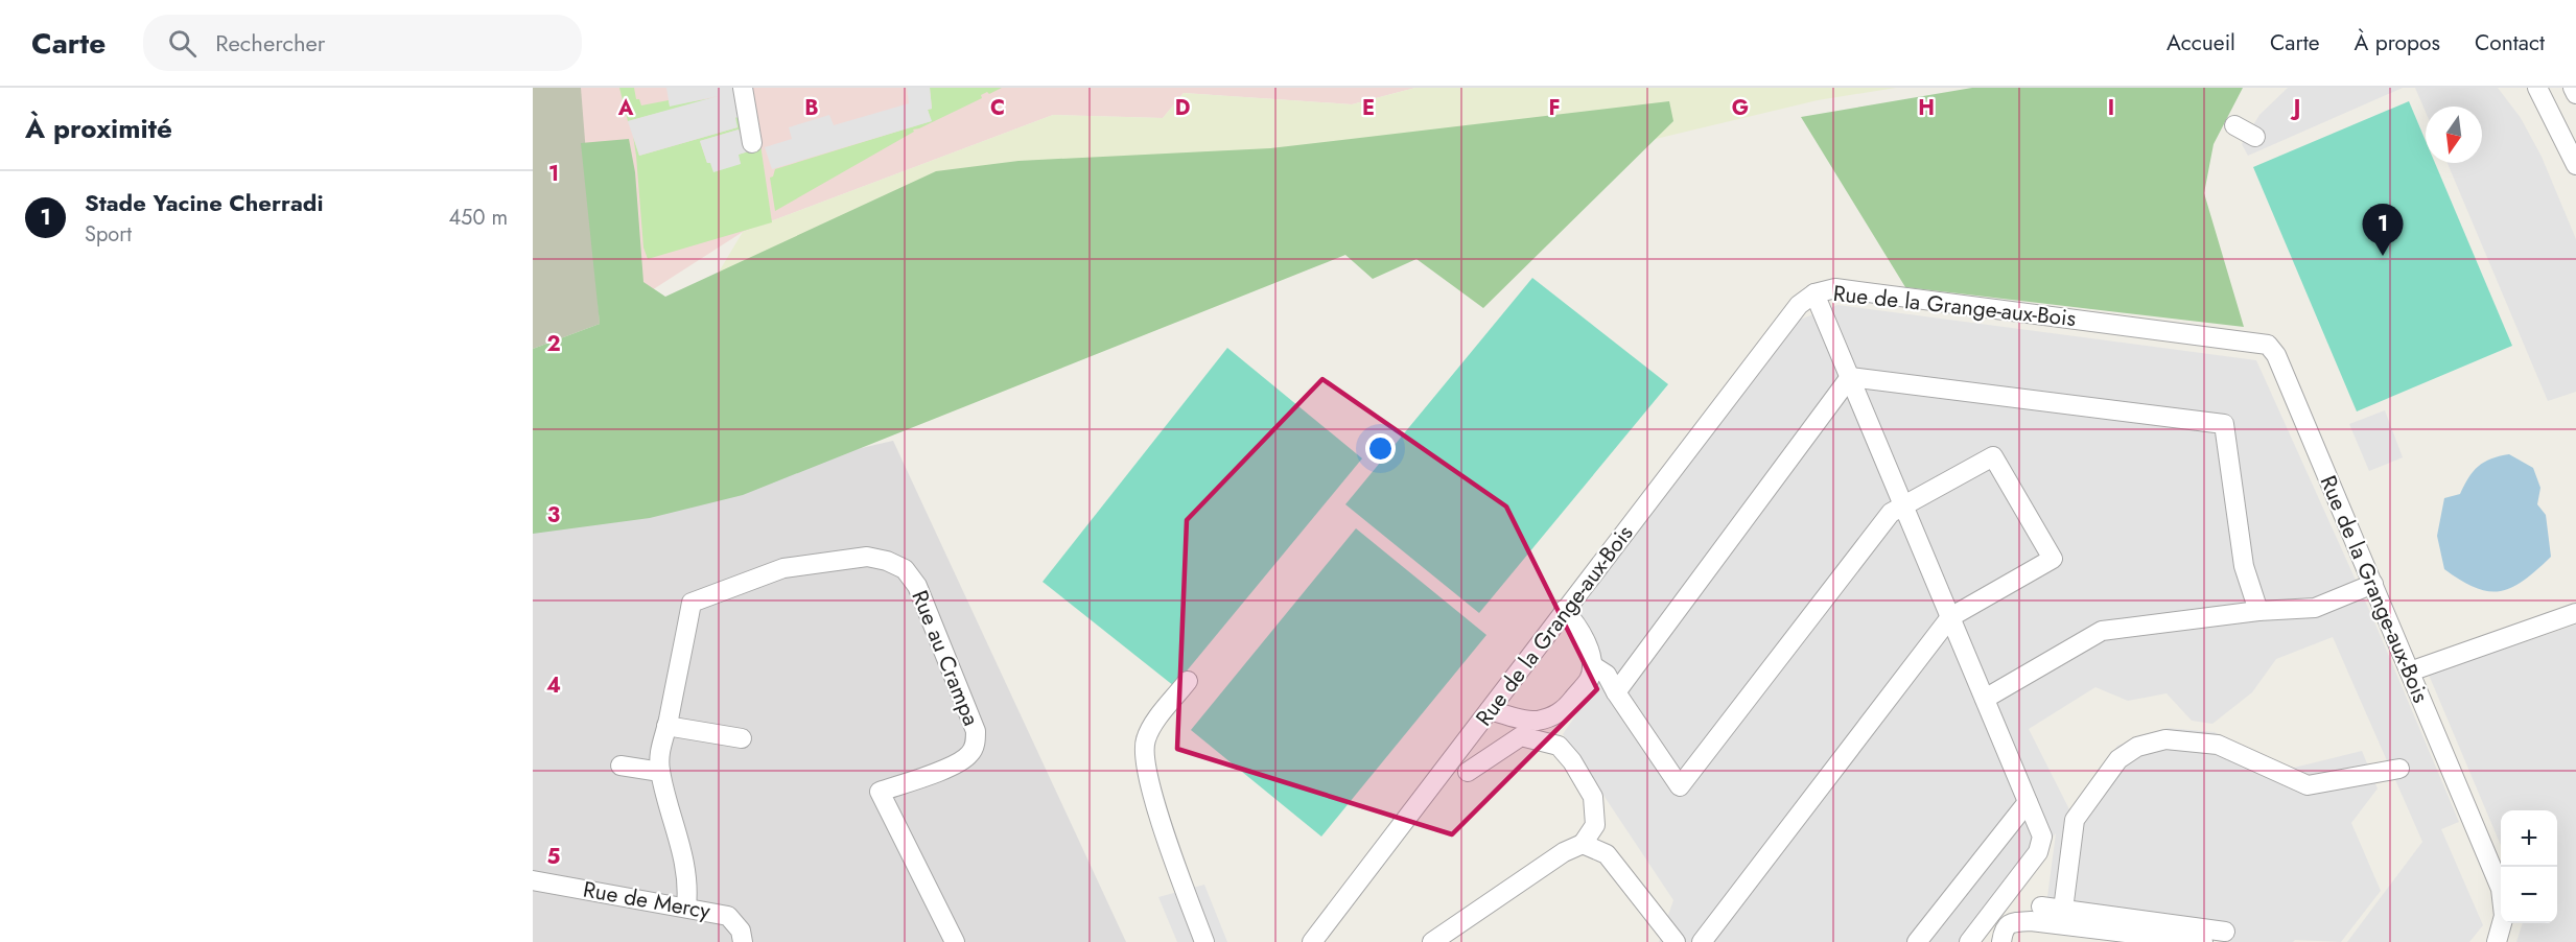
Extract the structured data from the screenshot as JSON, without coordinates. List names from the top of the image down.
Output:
{
  "streets": {
    "street": ["Rue de la Grange-aux-Bois", "Rue au Crampa", "Rue de Mercy"]
  },
  "crossings": [
    ["Rue au Crampa", "Rue de Mercy"]
  ],
  "north": "bottom",
  "page": {
    "header": "Carte",
    "search": "Rechercher",
    "nav": [
      "Accueil",
      "Carte",
      "À propos",
      "Contact"
    ],
    "heading": "À proximité",
    "list": [
      {
        "mark": "1",
        "name": "Stade Yacine Cherradi",
        "note": "Sport",
        "value": "450 m"
      }
    ],
    "pins": "1",
    "map_buttons": ["+", "−"]
  },
  "grid": {
    "columns": [
      "A",
      "B",
      "C",
      "D",
      "E",
      "F",
      "G",
      "H",
      "I",
      "J"
    ],
    "rows": [
      "1",
      "2",
      "3",
      "4",
      "5"
    ]
  }
}
